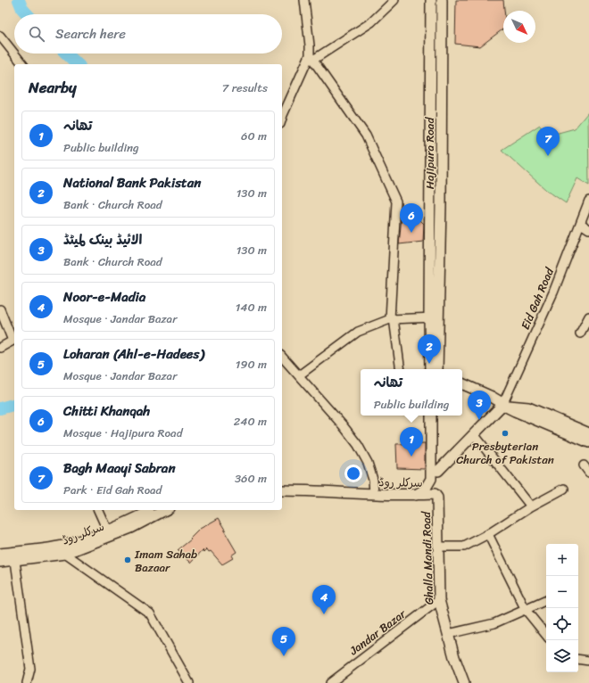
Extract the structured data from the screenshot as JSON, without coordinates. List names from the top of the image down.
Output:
{
  "streets": {
    "main road": ["Hajipura Road", "سرکلر روڈ", "Ghalla Mandi Road"],
    "street": ["Eid Gah Road", "Jandar Bazar"]
  },
  "crossings": [
    ["سرکلر روڈ", "Ghalla Mandi Road"],
    ["Ghalla Mandi Road", "Jandar Bazar"]
  ],
  "places": ["Presbyterian Church of Pakistan", "Imam Sahab Bazaar"],
  "north": "bottom right",
  "page": {
    "search": "Search here",
    "heading": ["Nearby", "7 results"],
    "list": [
      {
        "mark": "1",
        "name": "تھانہ",
        "note": "Public building",
        "value": "60 m"
      },
      {
        "mark": "2",
        "name": "National Bank Pakistan",
        "note": "Bank · Church Road",
        "value": "130 m"
      },
      {
        "mark": "3",
        "name": "الائیڈ بینک لمیٹڈ",
        "note": "Bank · Church Road",
        "value": "130 m"
      },
      {
        "mark": "4",
        "name": "Noor-e-Madia",
        "note": "Mosque · Jandar Bazar",
        "value": "140 m"
      },
      {
        "mark": "5",
        "name": "Loharan (Ahl-e-Hadees)",
        "note": "Mosque · Jandar Bazar",
        "value": "190 m"
      },
      {
        "mark": "6",
        "name": "Chitti Khanqah",
        "note": "Mosque · Hajipura Road",
        "value": "240 m"
      },
      {
        "mark": "7",
        "name": "Bagh Maayi Sabran",
        "note": "Park · Eid Gah Road",
        "value": "360 m"
      }
    ],
    "pins": [
      "7",
      "6",
      "2",
      "3",
      "1",
      "4",
      "5"
    ],
    "popup": ["تھانہ", "Public building"],
    "map_buttons": ["+", "−"]
  }
}
